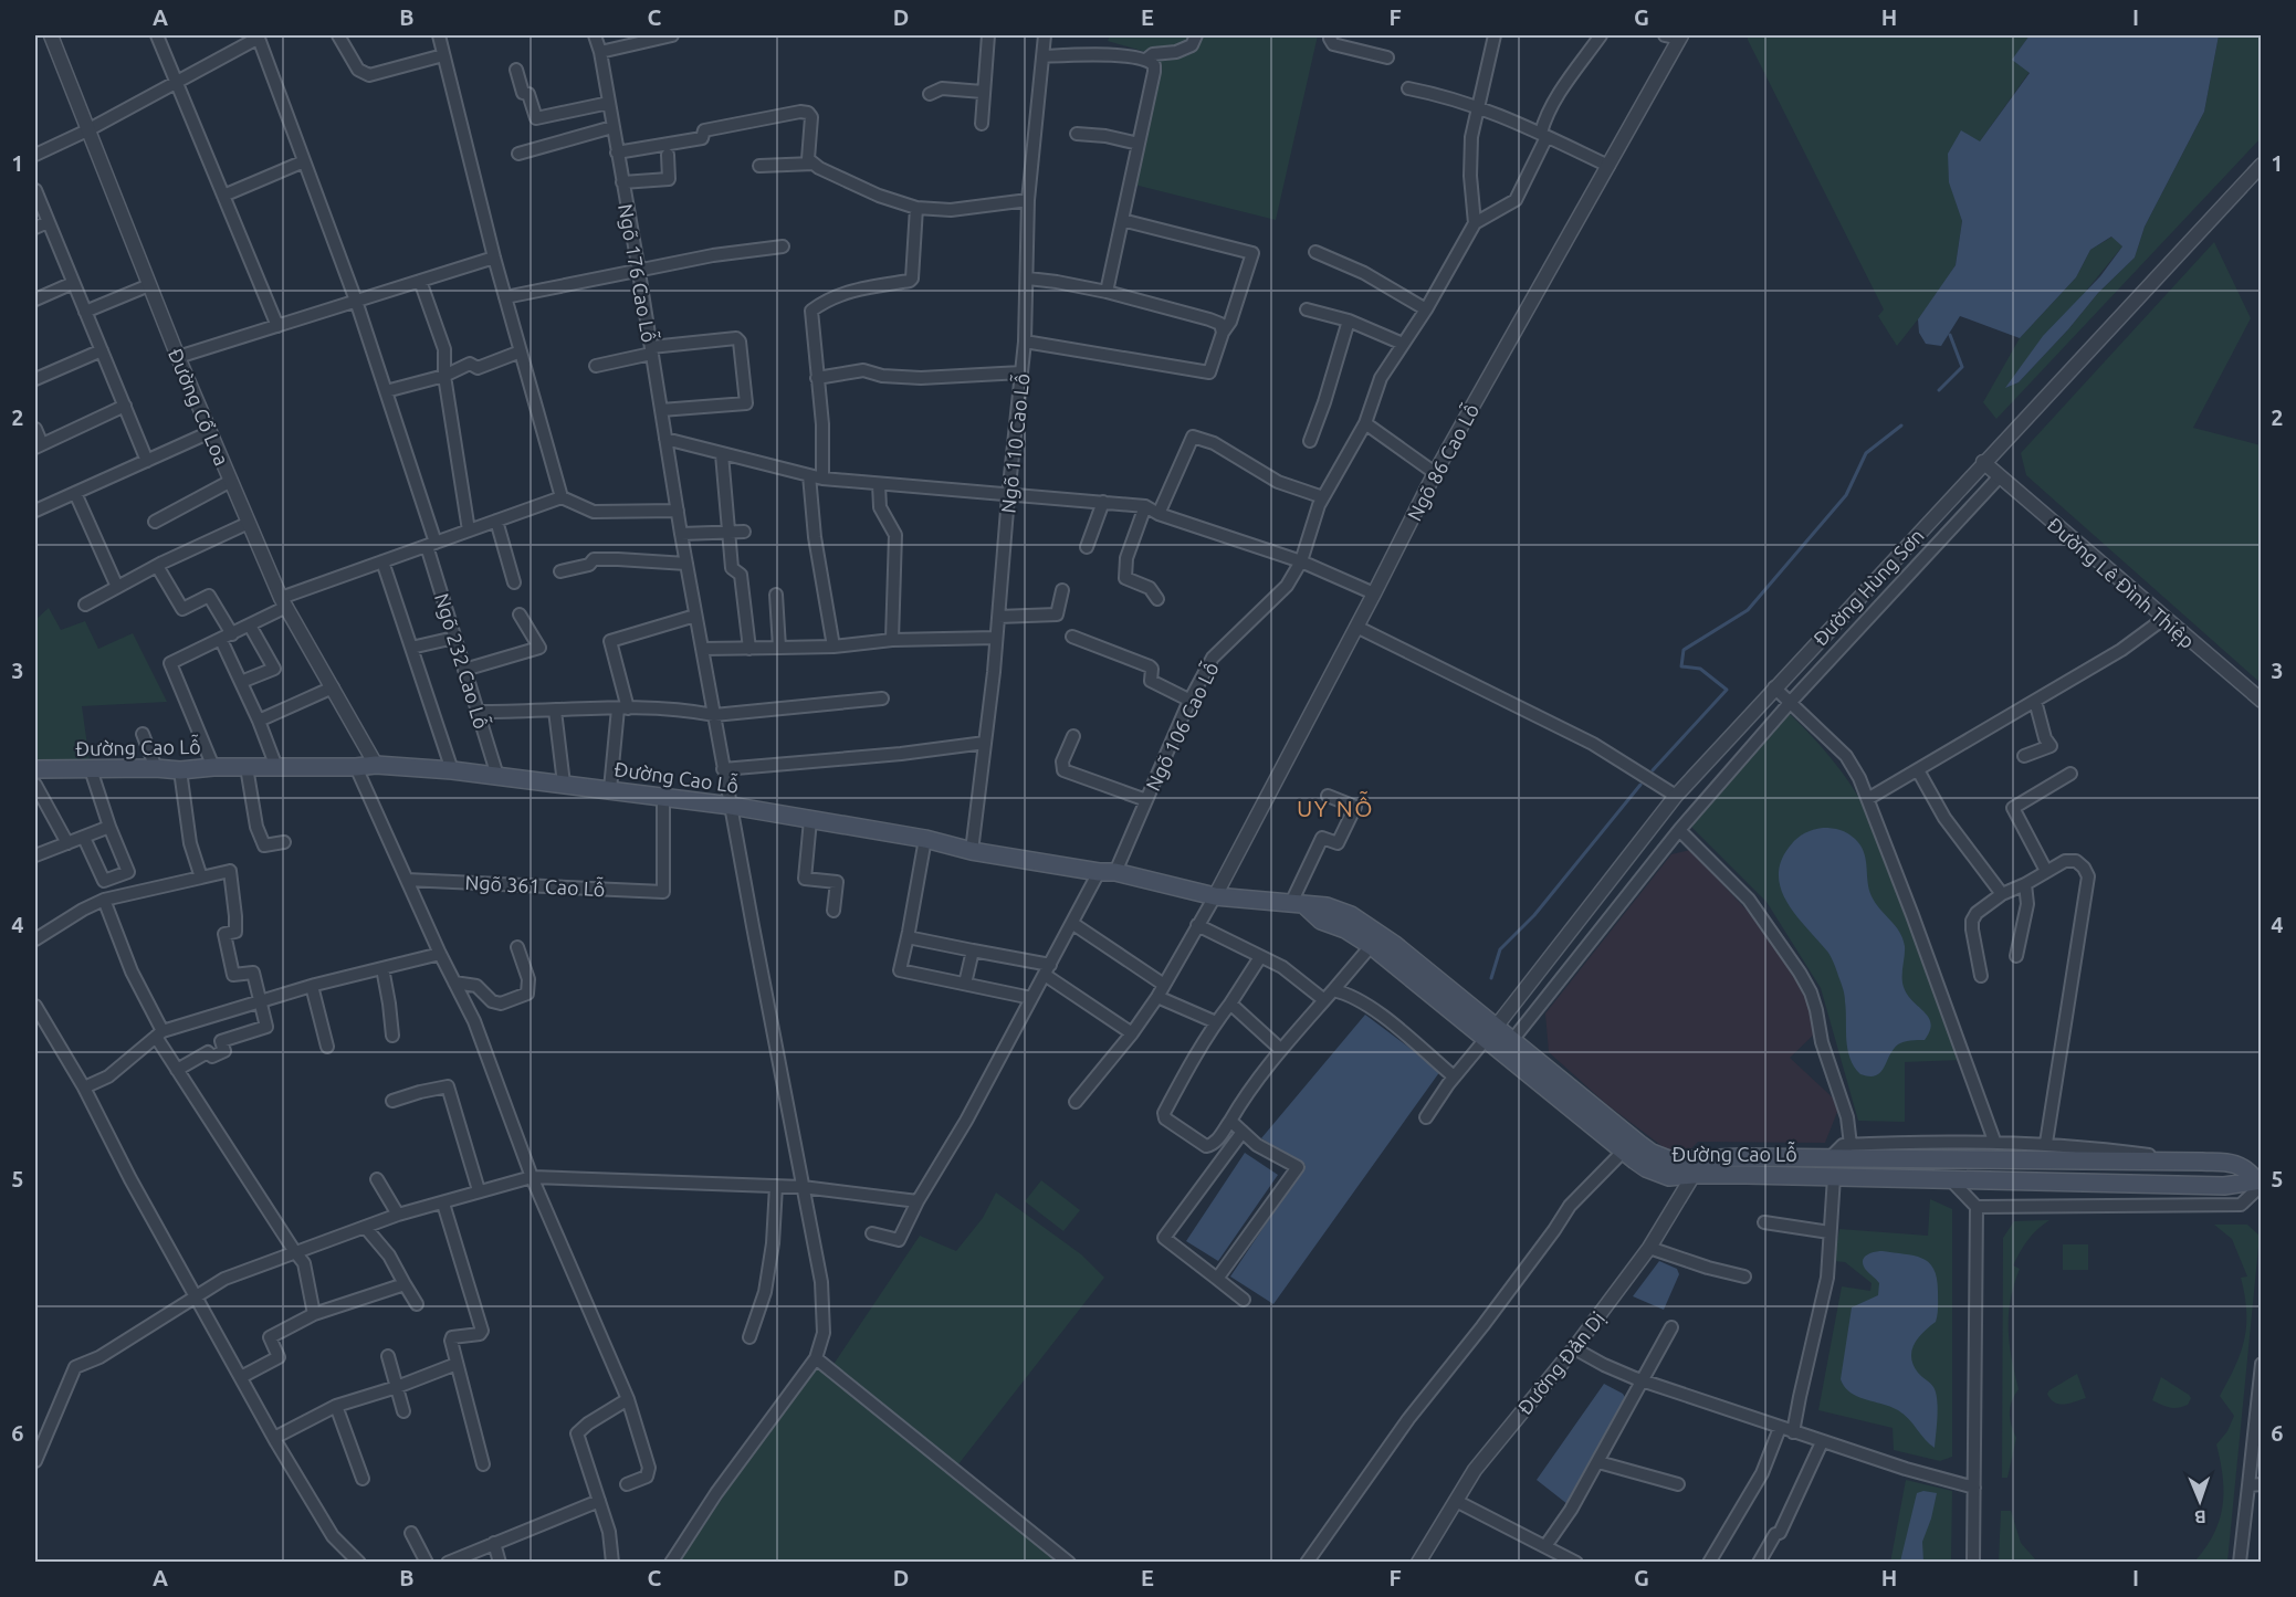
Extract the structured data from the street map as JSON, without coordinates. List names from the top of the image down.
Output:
{
  "streets": {
    "main road": ["Đường Cao Lỗ"],
    "street": [
      "Ngõ 176 Cao Lỗ",
      "Đường Cổ Loa",
      "Ngõ 110 Cao Lỗ",
      "Ngõ 86 Cao Lỗ",
      "Đường Lê Đình Thiệp",
      "Đường Hùng Sơn",
      "Ngõ 232 Cao Lỗ",
      "Ngõ 106 Cao Lỗ",
      "Ngõ 361 Cao Lỗ",
      "Đường Đản Dị"
    ]
  },
  "crossings": [
    ["Ngõ 176 Cao Lỗ", "Đường Cao Lỗ"],
    ["Đường Cổ Loa", "Đường Cao Lỗ"],
    ["Ngõ 110 Cao Lỗ", "Đường Cao Lỗ"],
    ["Ngõ 86 Cao Lỗ", "Đường Cao Lỗ"],
    ["Đường Lê Đình Thiệp", "Đường Hùng Sơn"],
    ["Đường Hùng Sơn", "Đường Cao Lỗ"],
    ["Ngõ 232 Cao Lỗ", "Đường Cao Lỗ"],
    ["Ngõ 106 Cao Lỗ", "Đường Cao Lỗ"],
    ["Đường Cao Lỗ", "Ngõ 361 Cao Lỗ"],
    ["Đường Cao Lỗ", "Đường Đản Dị"]
  ],
  "districts": ["UY NỖ"],
  "north": "bottom",
  "grid": {
    "columns": [
      "A",
      "B",
      "C",
      "D",
      "E",
      "F",
      "G",
      "H",
      "I"
    ],
    "rows": [
      "1",
      "2",
      "3",
      "4",
      "5",
      "6"
    ]
  }
}
